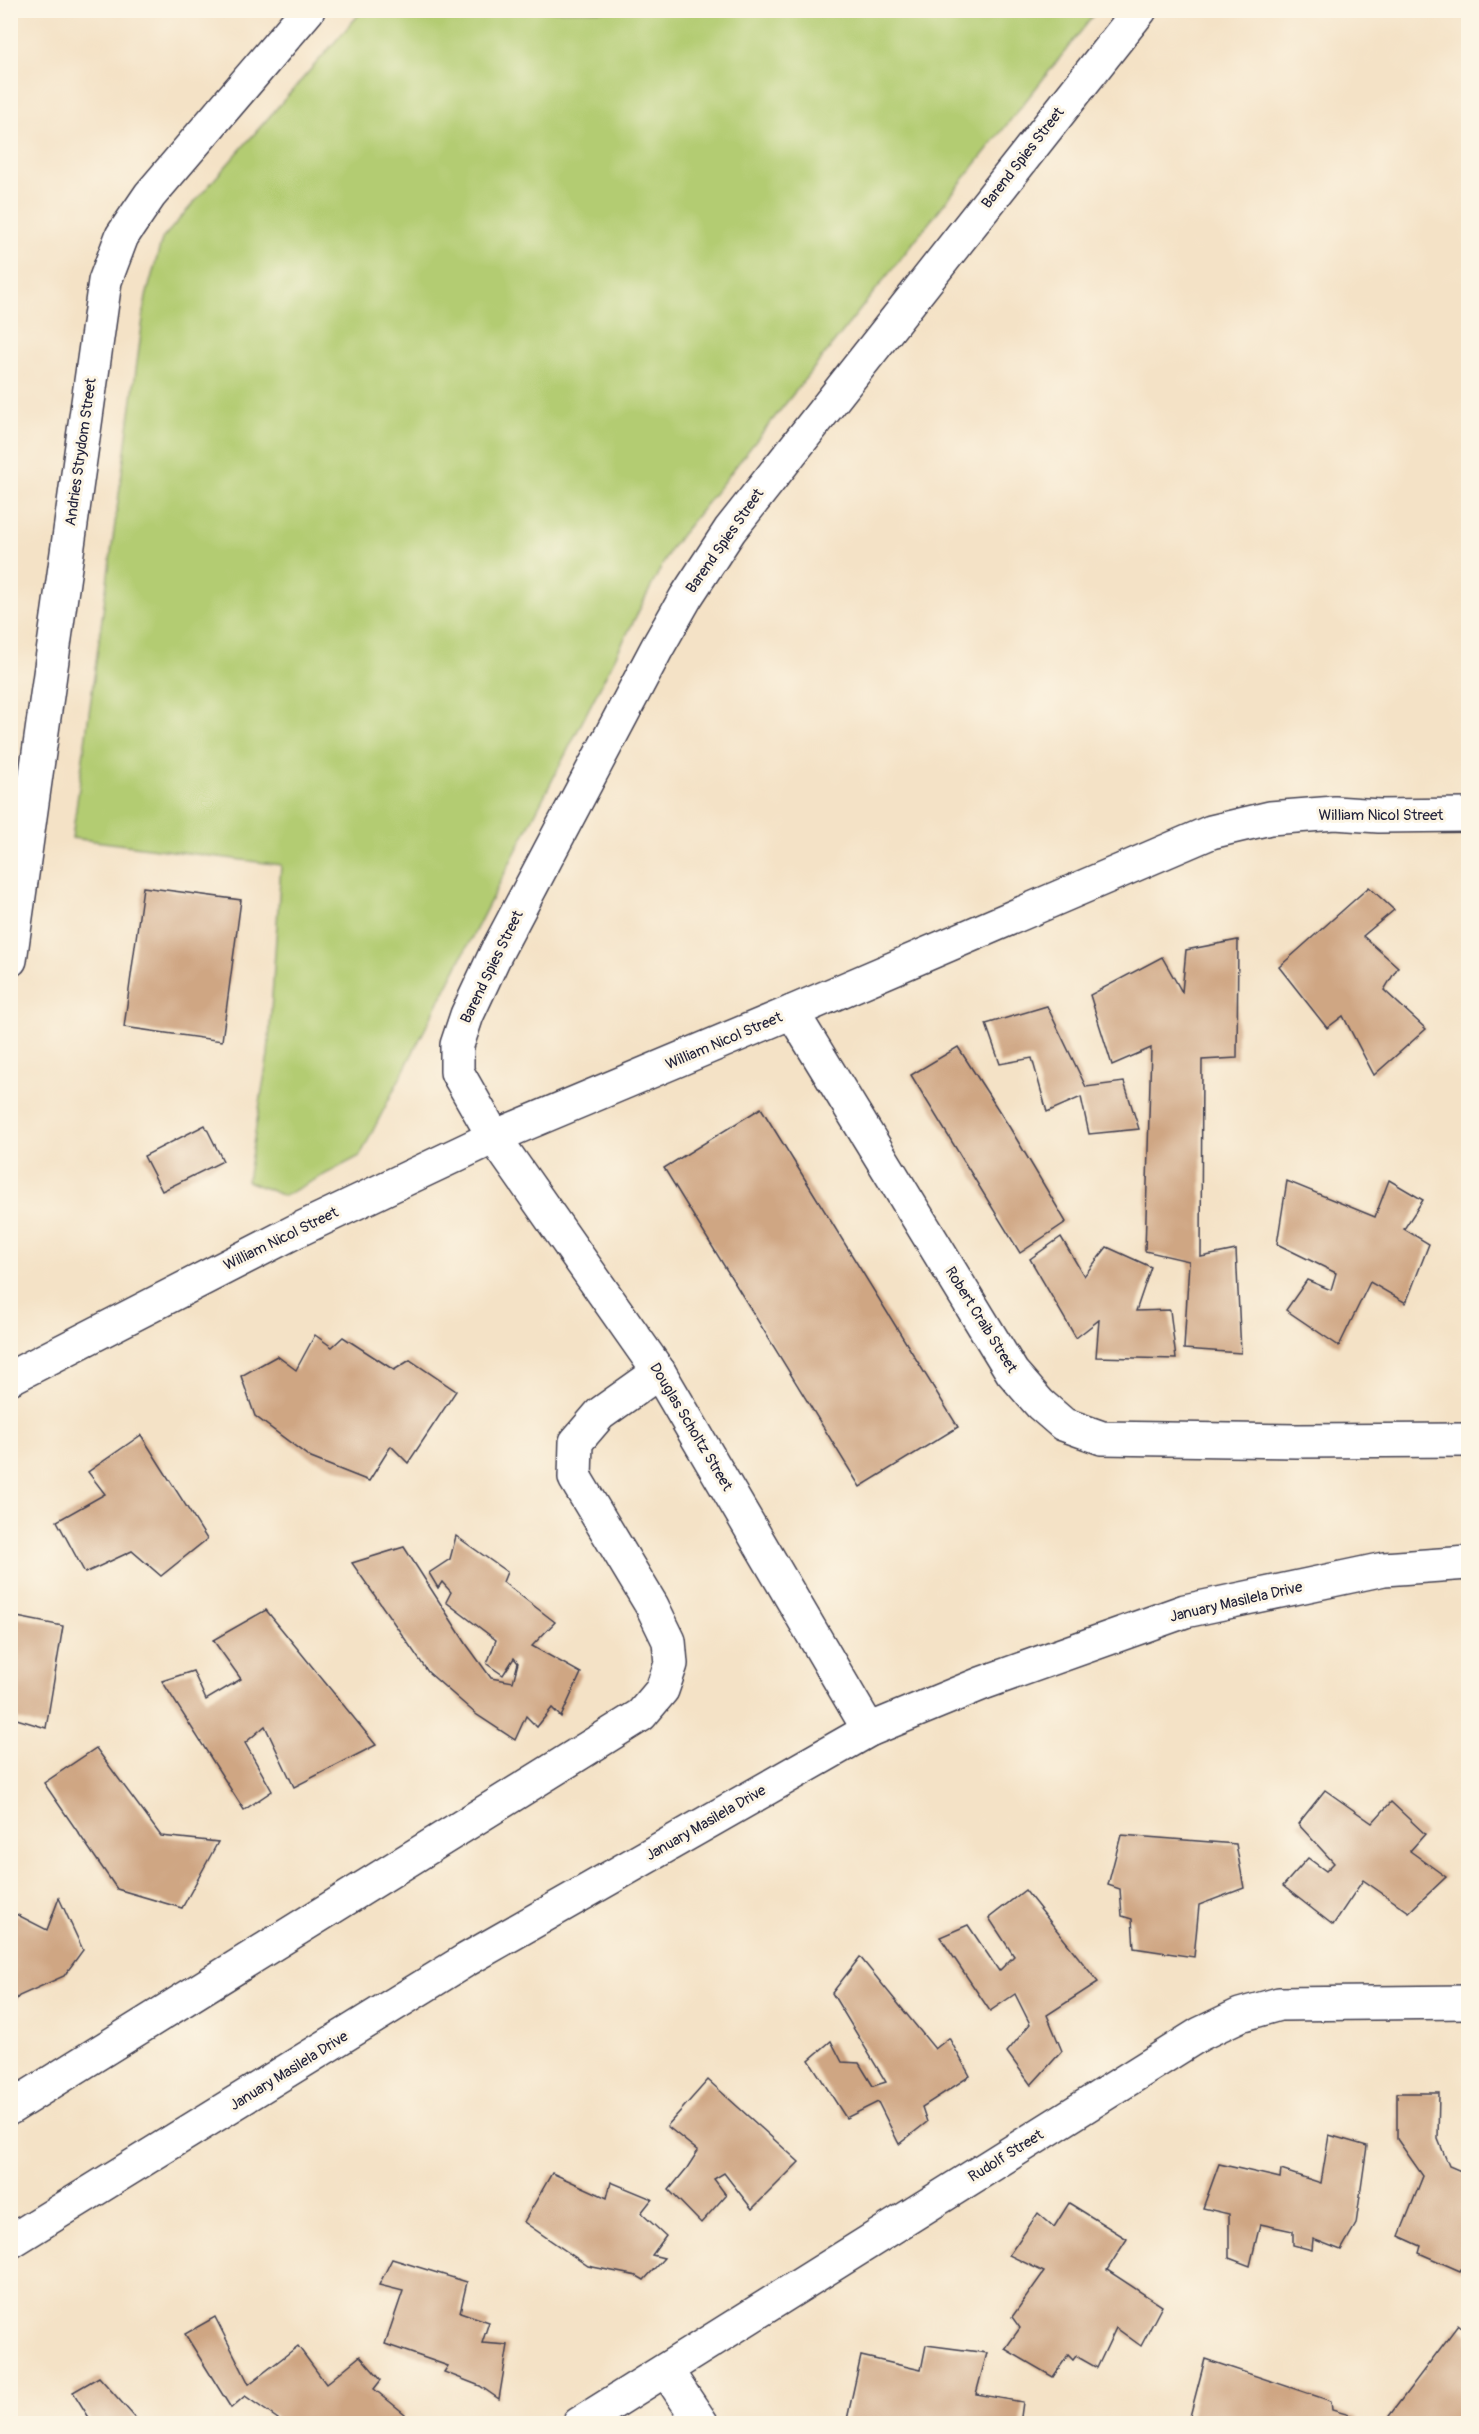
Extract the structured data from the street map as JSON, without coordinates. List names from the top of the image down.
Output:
{
  "streets": {
    "street": [
      "Barend Spies Street",
      "Andries Strydom Street",
      "William Nicol Street",
      "Robert Craib Street",
      "Douglas Scholtz Street",
      "January Masilela Drive",
      "Rudolf Street"
    ]
  },
  "crossings": [
    ["Barend Spies Street", "William Nicol Street"],
    ["Barend Spies Street", "Douglas Scholtz Street"],
    ["William Nicol Street", "Robert Craib Street"],
    ["William Nicol Street", "Douglas Scholtz Street"],
    ["Douglas Scholtz Street", "January Masilela Drive"]
  ]
}
